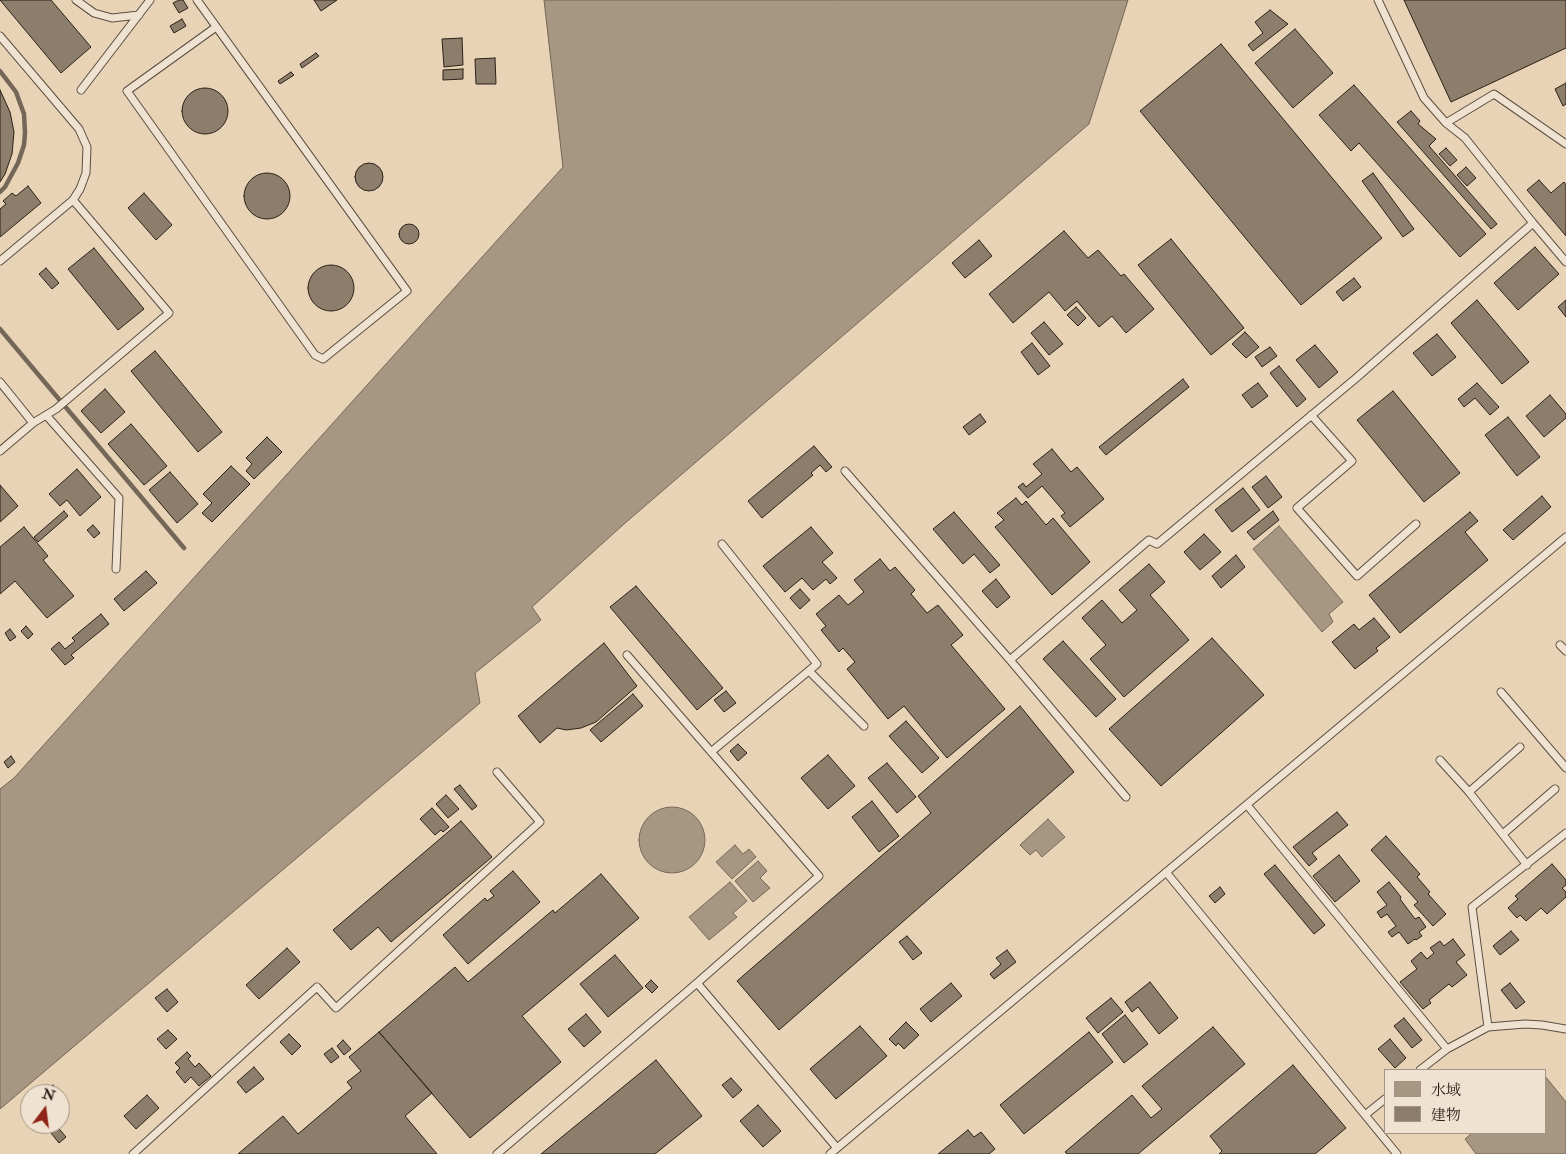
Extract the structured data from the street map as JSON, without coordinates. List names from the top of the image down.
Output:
{
  "legend": ["水域", "建物"],
  "north": "top"
}
